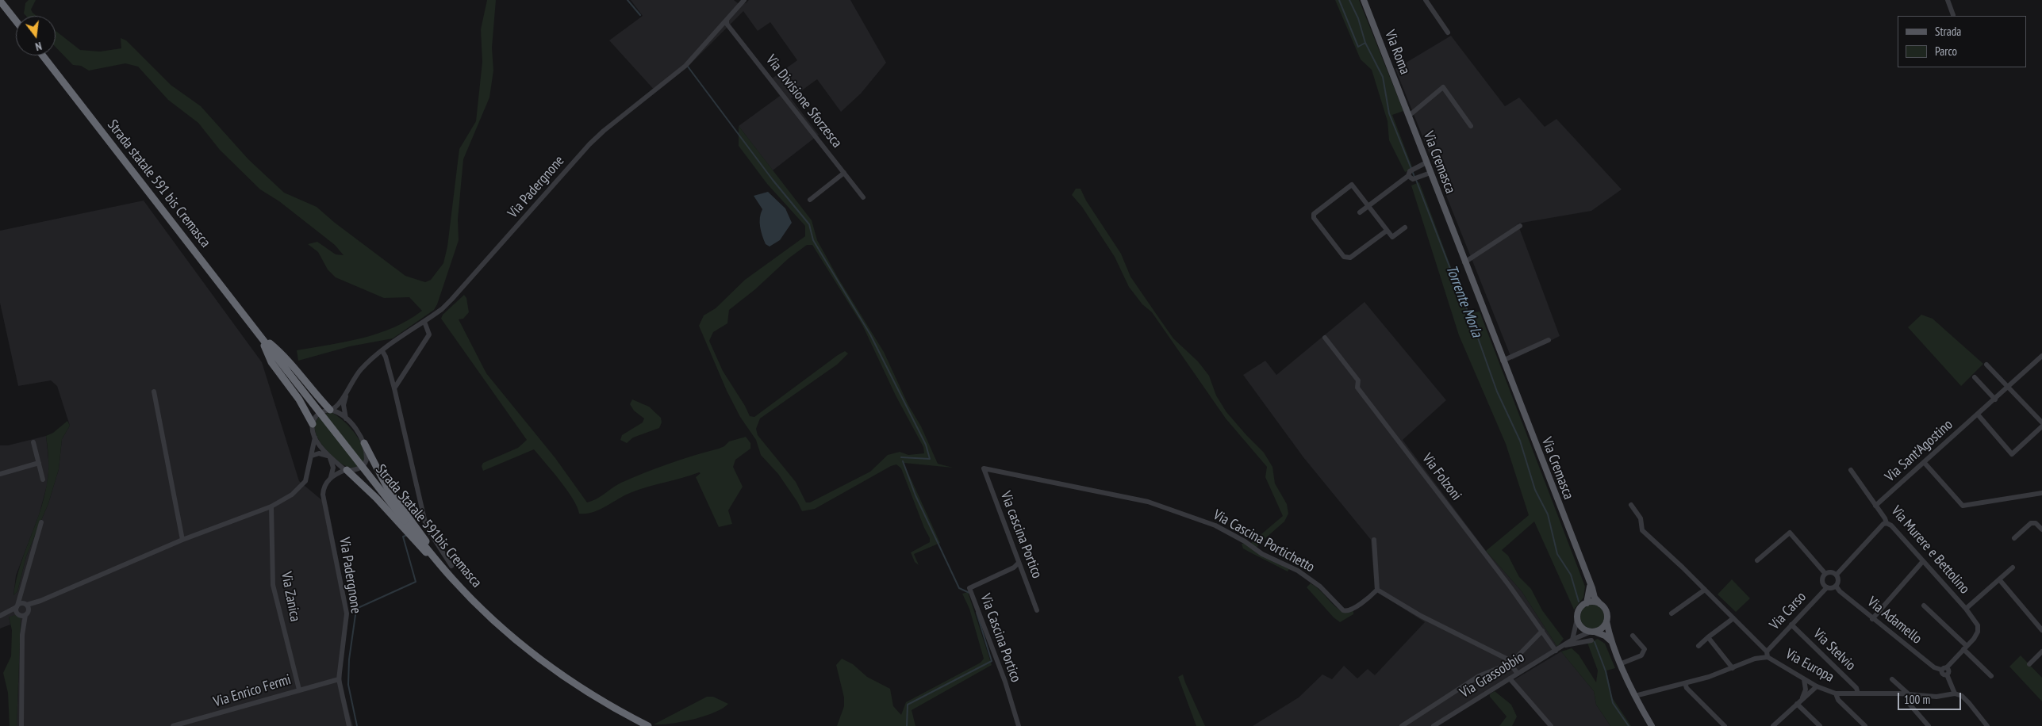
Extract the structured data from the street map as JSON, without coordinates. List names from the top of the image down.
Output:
{
  "streets": {
    "highway": ["Strada statale 591 bis Cremasca", "Strada Statale 591bis Cremasca"],
    "main road": ["Via Roma", "Via Cremasca"],
    "street": [
      "Via Divisione Sforzesca",
      "Via Padergnone",
      "Via Sant'Agostino",
      "Via Folzoni",
      "Via cascina Portico",
      "Via Cascina Portichetto",
      "Via Murere e Bettolino",
      "Via Zanica",
      "Via Carso",
      "Via Adamello",
      "Via Cascina Portico",
      "Via Stelvio",
      "Via Europa",
      "Via Grassobbio",
      "Via Enrico Fermi"
    ]
  },
  "crossings": [
    ["Via Roma", "Via Cremasca"],
    ["Via Divisione Sforzesca", "Via Padergnone"],
    ["Via Cremasca", "Via Grassobbio"],
    ["Strada statale 591 bis Cremasca", "Strada Statale 591bis Cremasca"],
    ["Via Padergnone", "Via Enrico Fermi"],
    ["Via Sant'Agostino", "Via Murere e Bettolino"],
    ["Via Folzoni", "Via Grassobbio"],
    ["Via cascina Portico", "Via Cascina Portichetto"],
    ["Via cascina Portico", "Via Cascina Portico"],
    ["Via Murere e Bettolino", "Via Adamello"],
    ["Via Zanica", "Via Enrico Fermi"],
    ["Via Carso", "Via Adamello"],
    ["Via Carso", "Via Stelvio"],
    ["Via Stelvio", "Via Europa"]
  ],
  "water": ["Torrente Morla"],
  "legend": ["Strada", "Parco"],
  "scale_bar": "100 m",
  "north": "bottom"
}
